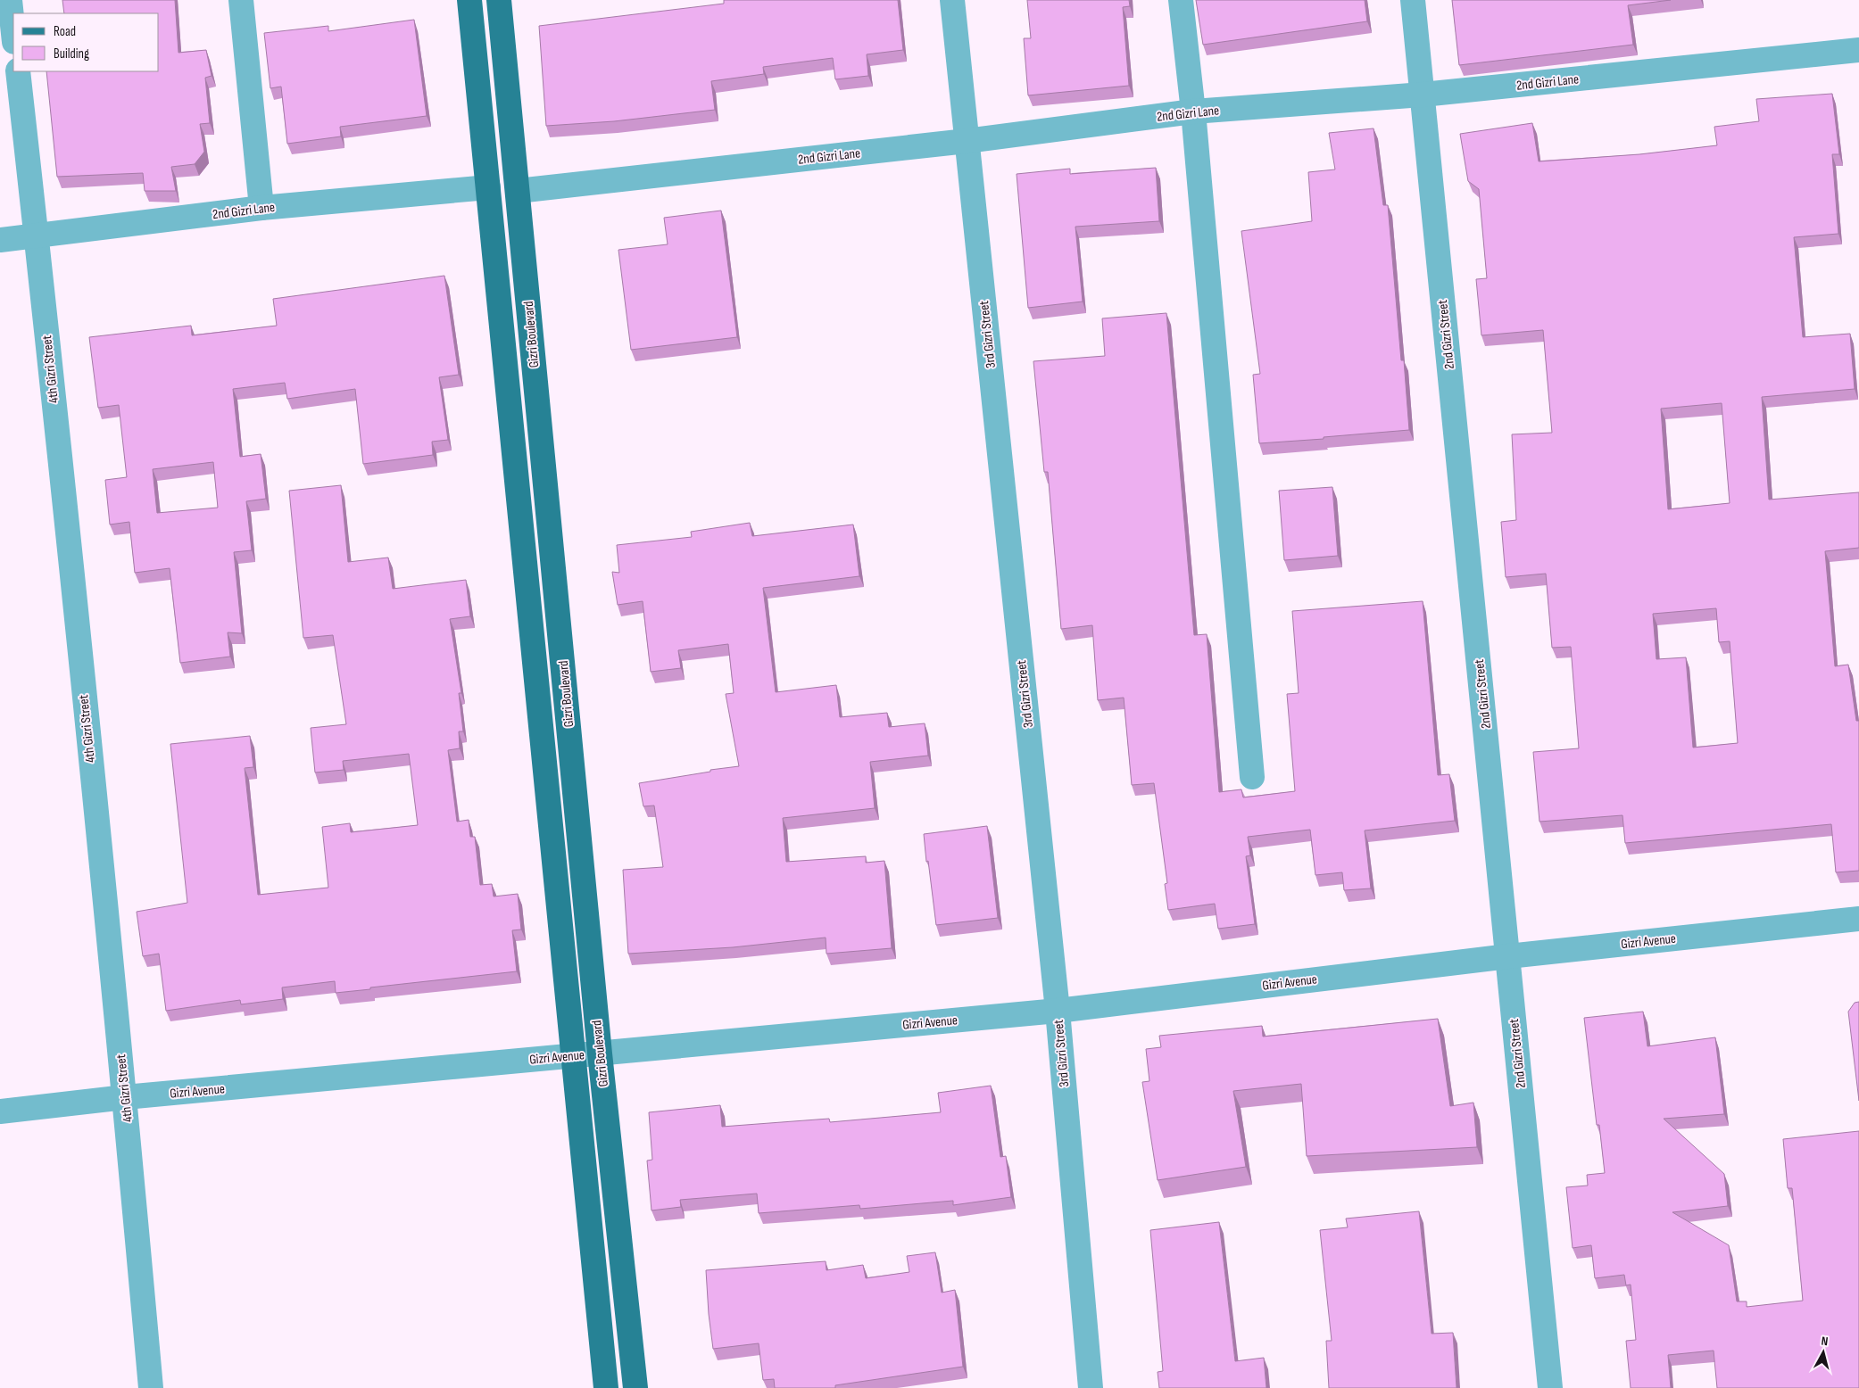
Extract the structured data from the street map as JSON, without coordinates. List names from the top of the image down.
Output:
{
  "streets": {
    "main road": ["Gizri Boulevard"],
    "street": [
      "2nd Gizri Lane",
      "3rd Gizri Street",
      "2nd Gizri Street",
      "4th Gizri Street",
      "Gizri Avenue"
    ]
  },
  "crossings": [
    ["2nd Gizri Lane", "Gizri Boulevard"],
    ["2nd Gizri Lane", "3rd Gizri Street"],
    ["2nd Gizri Lane", "2nd Gizri Street"],
    ["2nd Gizri Lane", "4th Gizri Street"],
    ["Gizri Boulevard", "Gizri Avenue"],
    ["3rd Gizri Street", "Gizri Avenue"],
    ["2nd Gizri Street", "Gizri Avenue"],
    ["4th Gizri Street", "Gizri Avenue"]
  ],
  "legend": ["Road", "Building"],
  "north": "top"
}
